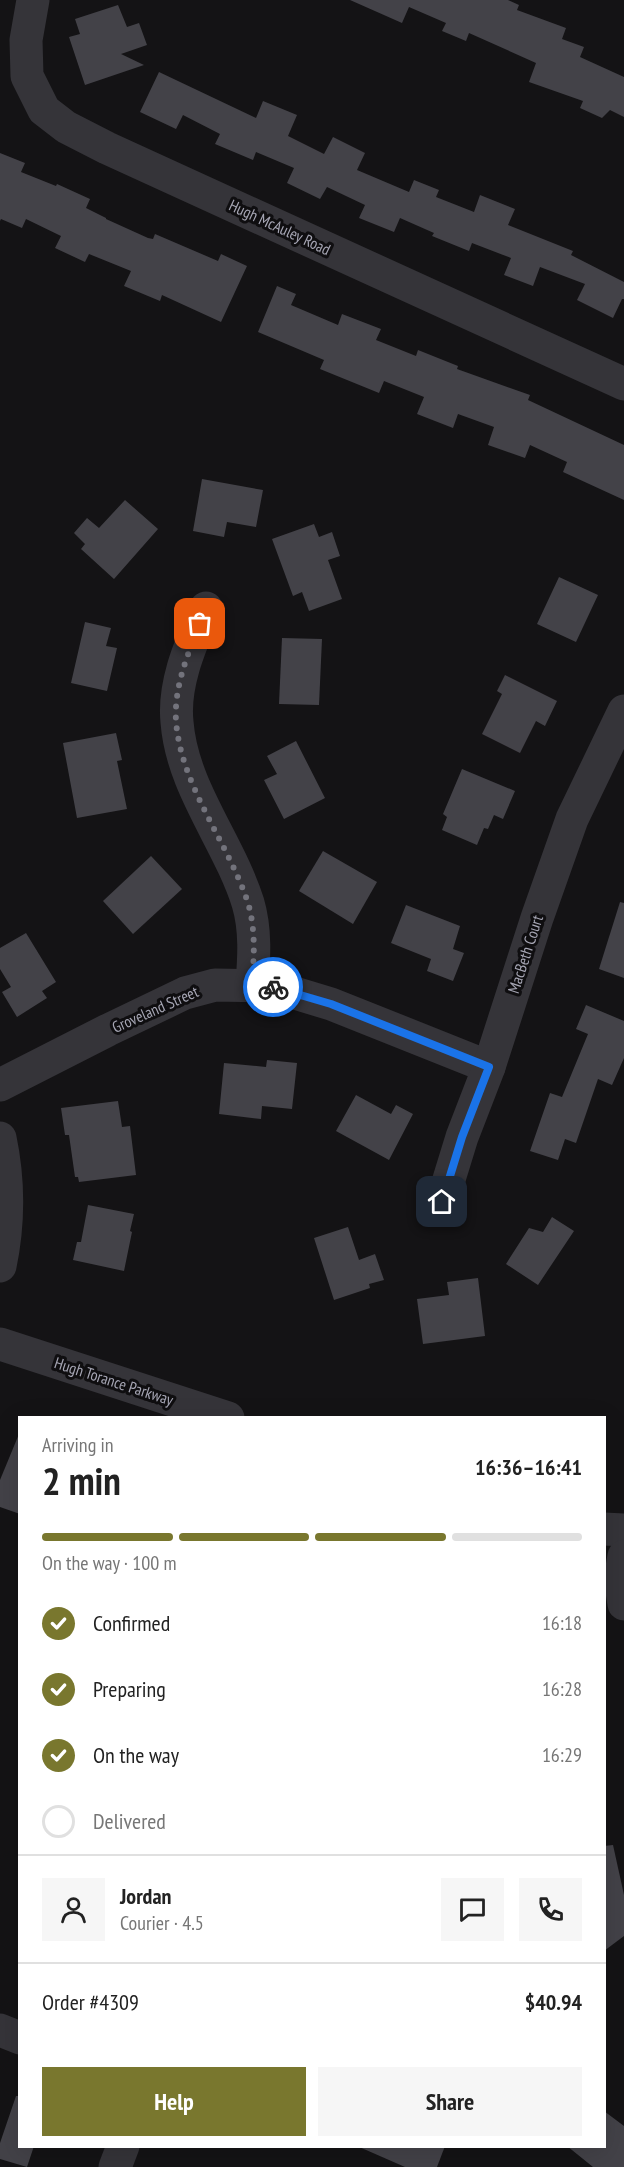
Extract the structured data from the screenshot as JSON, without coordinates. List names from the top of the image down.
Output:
{
  "streets": {
    "street": [
      "Hugh McAuley Road",
      "MacBeth Court",
      "Groveland Street",
      "Hugh Torance Parkway"
    ]
  },
  "crossings": [
    ["MacBeth Court", "Groveland Street"]
  ],
  "page": {
    "heading": ["2 min", "Arriving in", "16:36–16:41"],
    "panel": [
      "Jordan",
      "Courier · 4.5",
      "Order #4309",
      "$40.94"
    ],
    "bar": "On the way · 100 m",
    "list": [
      ["Confirmed", "16:18"],
      ["Preparing", "16:28"],
      ["On the way", "16:29"],
      "Delivered"
    ],
    "buttons": ["Help", "Share"]
  }
}
